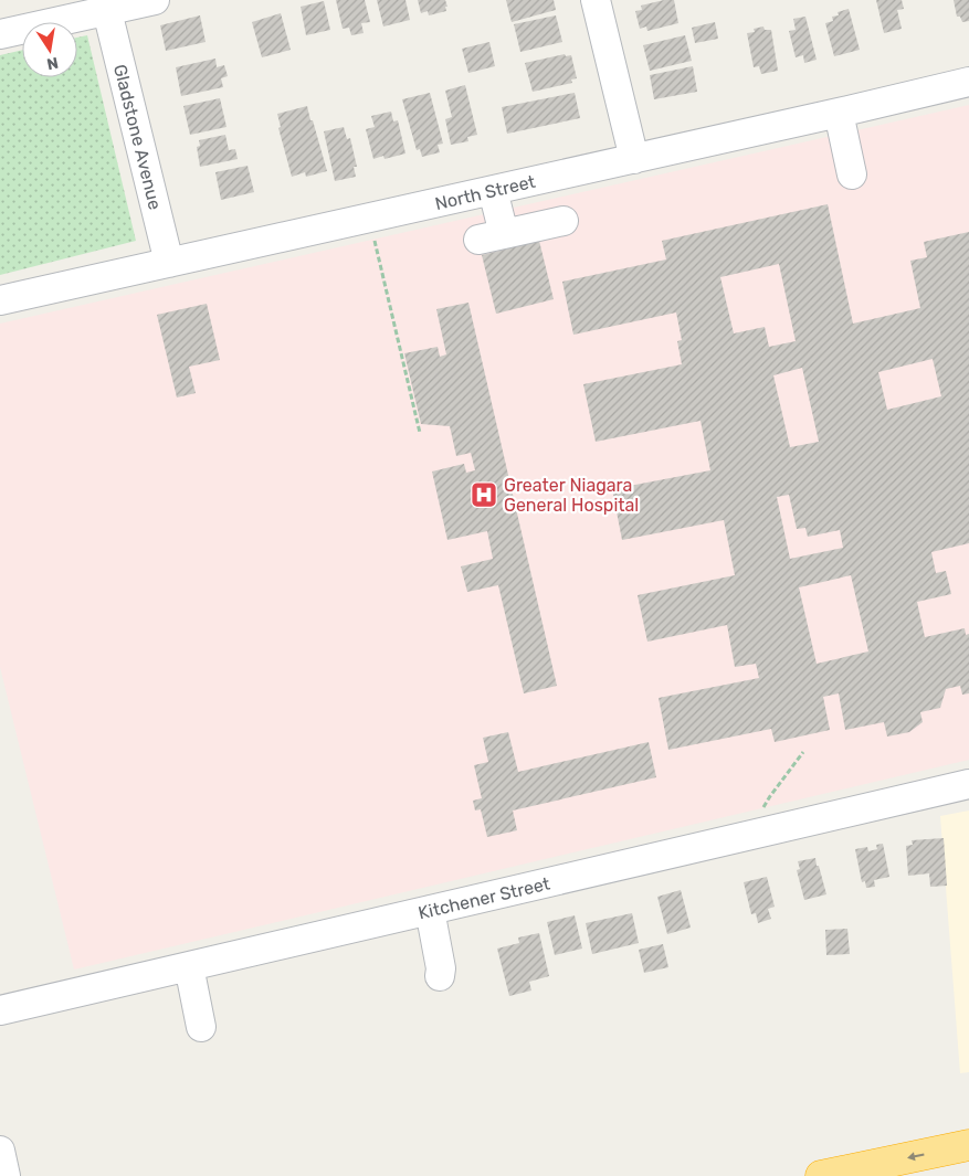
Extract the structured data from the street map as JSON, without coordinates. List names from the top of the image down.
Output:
{
  "streets": {
    "street": ["Gladstone Avenue", "North Street", "Kitchener Street"]
  },
  "crossings": [
    ["Gladstone Avenue", "North Street"]
  ],
  "places": {
    "hospital": ["Greater Niagara General Hospital"]
  },
  "north": "bottom"
}
